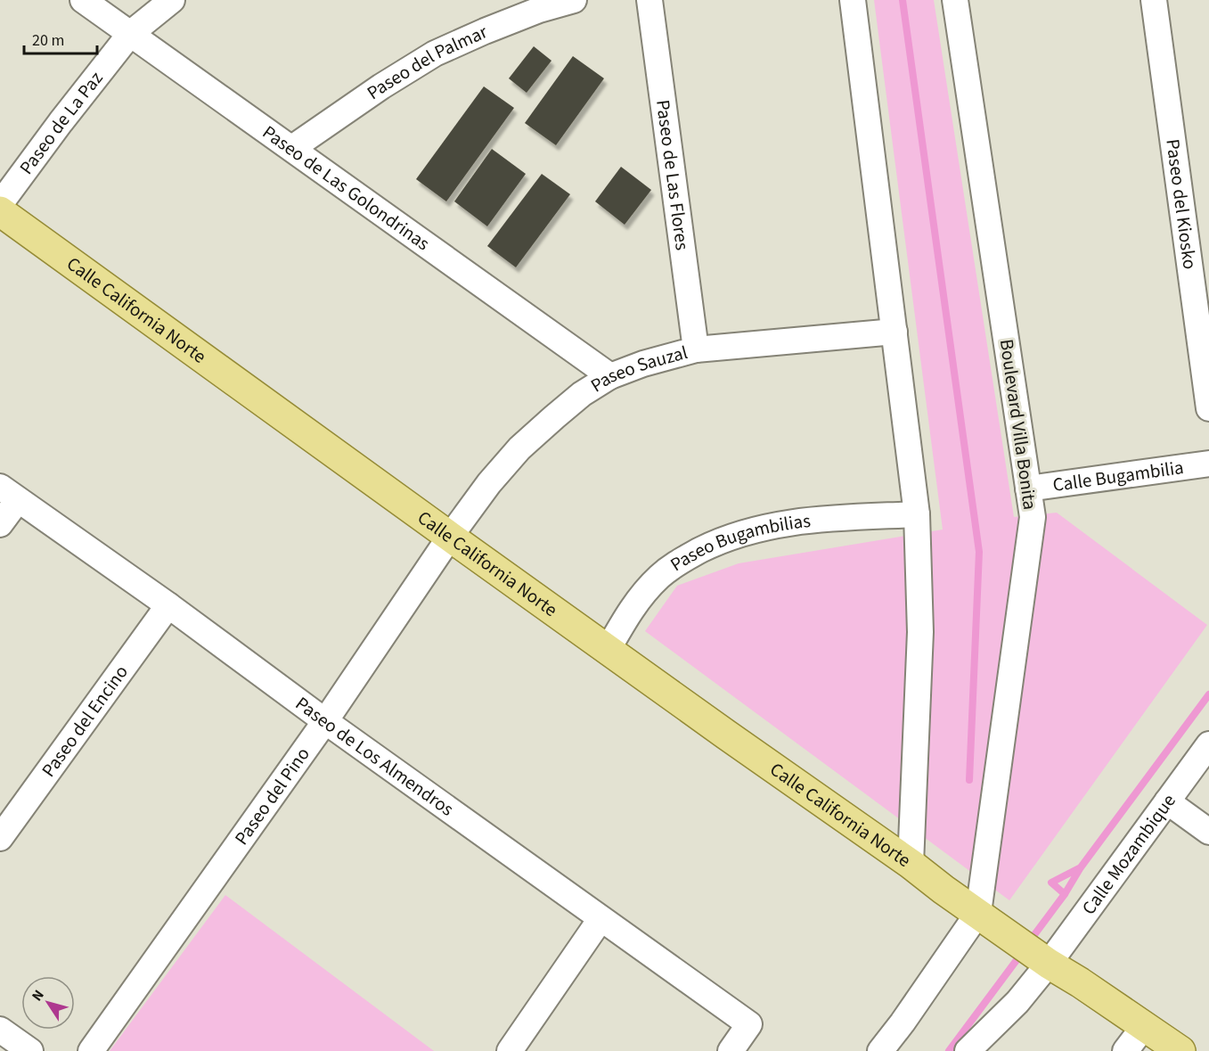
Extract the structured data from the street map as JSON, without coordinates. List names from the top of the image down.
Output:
{
  "streets": {
    "main road": ["Calle California Norte"],
    "street": [
      "Paseo del Palmar",
      "Paseo de La Paz",
      "Paseo de Las Flores",
      "Paseo de Las Golondrinas",
      "Paseo del Kiosko",
      "Paseo Sauzal",
      "Boulevard Villa Bonita",
      "Calle Bugambilia",
      "Paseo Bugambilias",
      "Paseo del Encino",
      "Paseo de Los Almendros",
      "Paseo del Pino",
      "Calle Mozambique"
    ]
  },
  "crossings": [
    ["Paseo del Palmar", "Paseo de Las Golondrinas"],
    ["Paseo de La Paz", "Paseo de Las Golondrinas"],
    ["Paseo de Las Flores", "Paseo Sauzal"],
    ["Paseo de Las Golondrinas", "Paseo Sauzal"],
    ["Calle California Norte", "Paseo Sauzal"],
    ["Calle California Norte", "Boulevard Villa Bonita"],
    ["Calle California Norte", "Paseo Bugambilias"],
    ["Calle California Norte", "Paseo del Pino"],
    ["Calle California Norte", "Calle Mozambique"],
    ["Paseo Sauzal", "Paseo del Pino"],
    ["Boulevard Villa Bonita", "Calle Bugambilia"],
    ["Paseo del Encino", "Paseo de Los Almendros"],
    ["Paseo de Los Almendros", "Paseo del Pino"]
  ],
  "scale_bar": "20 m",
  "north": "top left"
}
